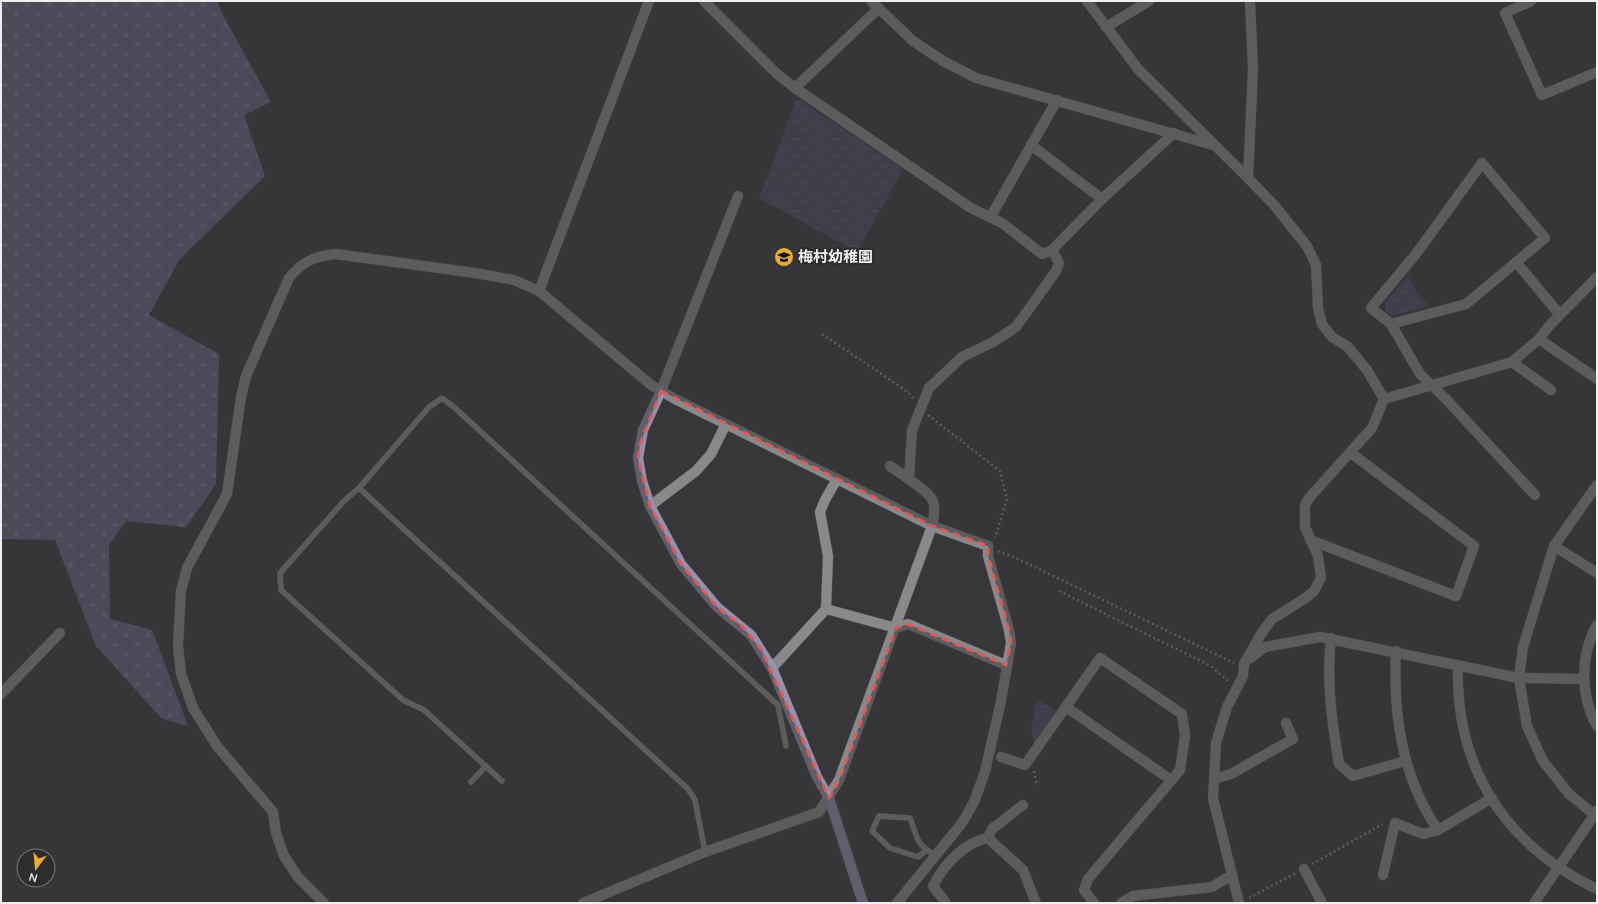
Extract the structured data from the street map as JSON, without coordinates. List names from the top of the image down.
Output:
{
  "places": {
    "school or university": ["梅村幼稚園"]
  },
  "north": "bottom"
}
